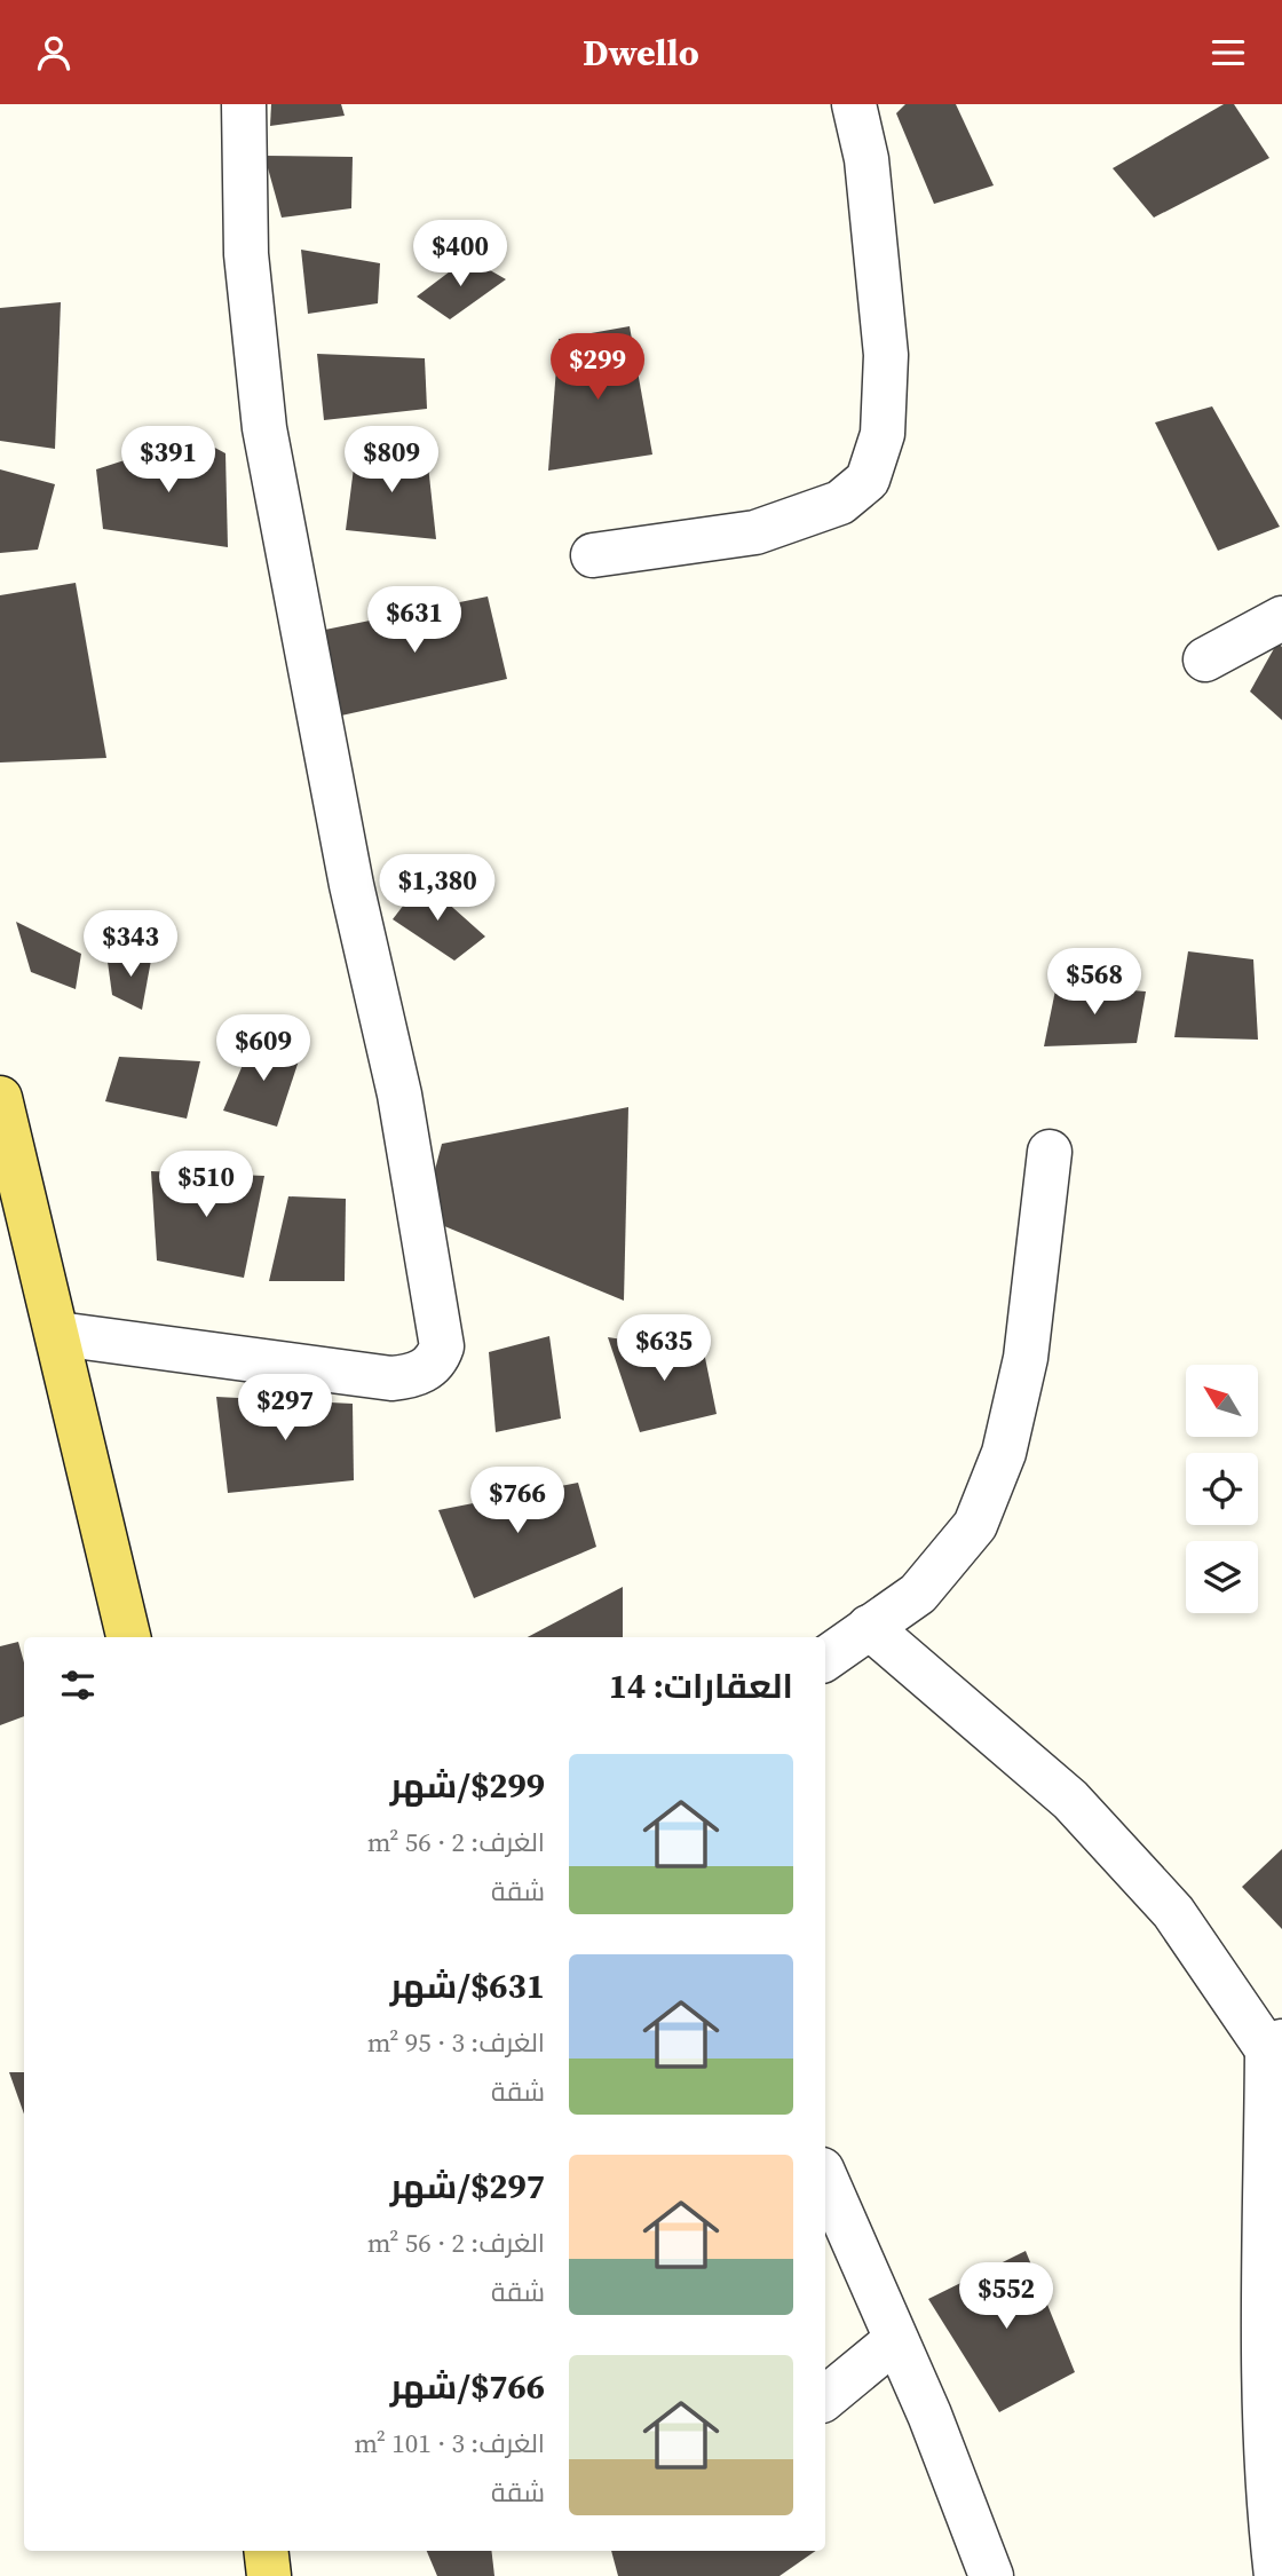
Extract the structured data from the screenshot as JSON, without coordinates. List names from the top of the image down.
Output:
{
  "north": "top left",
  "page": {
    "header": "Dwello",
    "price": [
      "$400",
      "$299",
      "$391",
      "$809",
      "$631",
      "$1,380",
      "$343",
      "$568",
      "$609",
      "$510",
      "$635",
      "$297",
      "$766",
      "$552"
    ],
    "heading": "العقارات: 14",
    "list": [
      {
        "name": "$299/شهر",
        "note": "الغرف: 2 · 56 m² · شقة"
      },
      {
        "name": "$631/شهر",
        "note": "الغرف: 3 · 95 m² · شقة"
      },
      {
        "name": "$297/شهر",
        "note": "الغرف: 2 · 56 m² · شقة"
      },
      {
        "name": "$766/شهر",
        "note": "الغرف: 3 · 101 m² · شقة"
      }
    ]
  }
}
